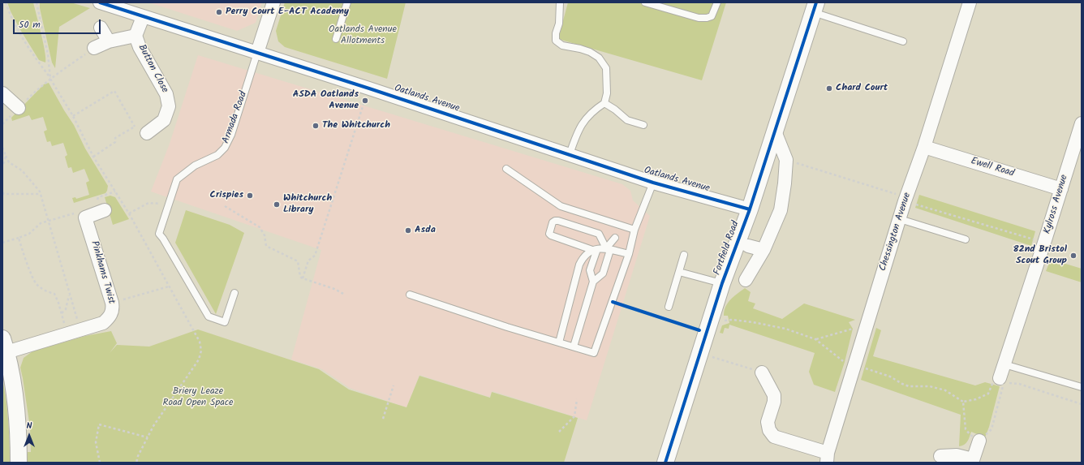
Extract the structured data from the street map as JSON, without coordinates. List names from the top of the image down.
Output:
{
  "streets": {
    "street": [
      "Button Close",
      "Oatlands Avenue",
      "Ewell Road",
      "Kylross Avenue",
      "Chessington Avenue",
      "Fortfield Road",
      "Pinkhams Twist"
    ],
    "lane": ["Armada Road"]
  },
  "crossings": [
    ["Button Close", "Oatlands Avenue"],
    ["Oatlands Avenue", "Armada Road"],
    ["Oatlands Avenue", "Fortfield Road"],
    ["Ewell Road", "Kylross Avenue"],
    ["Ewell Road", "Chessington Avenue"]
  ],
  "parks": ["Oatlands Avenue Allotments", "Briery Leaze Road Open Space"],
  "places": [
    "Perry Court E-ACT Academy",
    "Chard Court",
    "ASDA Oatlands Avenue",
    "The Whitchurch",
    "Crispies",
    "Whitchurch Library",
    "Asda",
    "82nd Bristol Scout Group"
  ],
  "scale_bar": "50 m",
  "north": "top"
}
